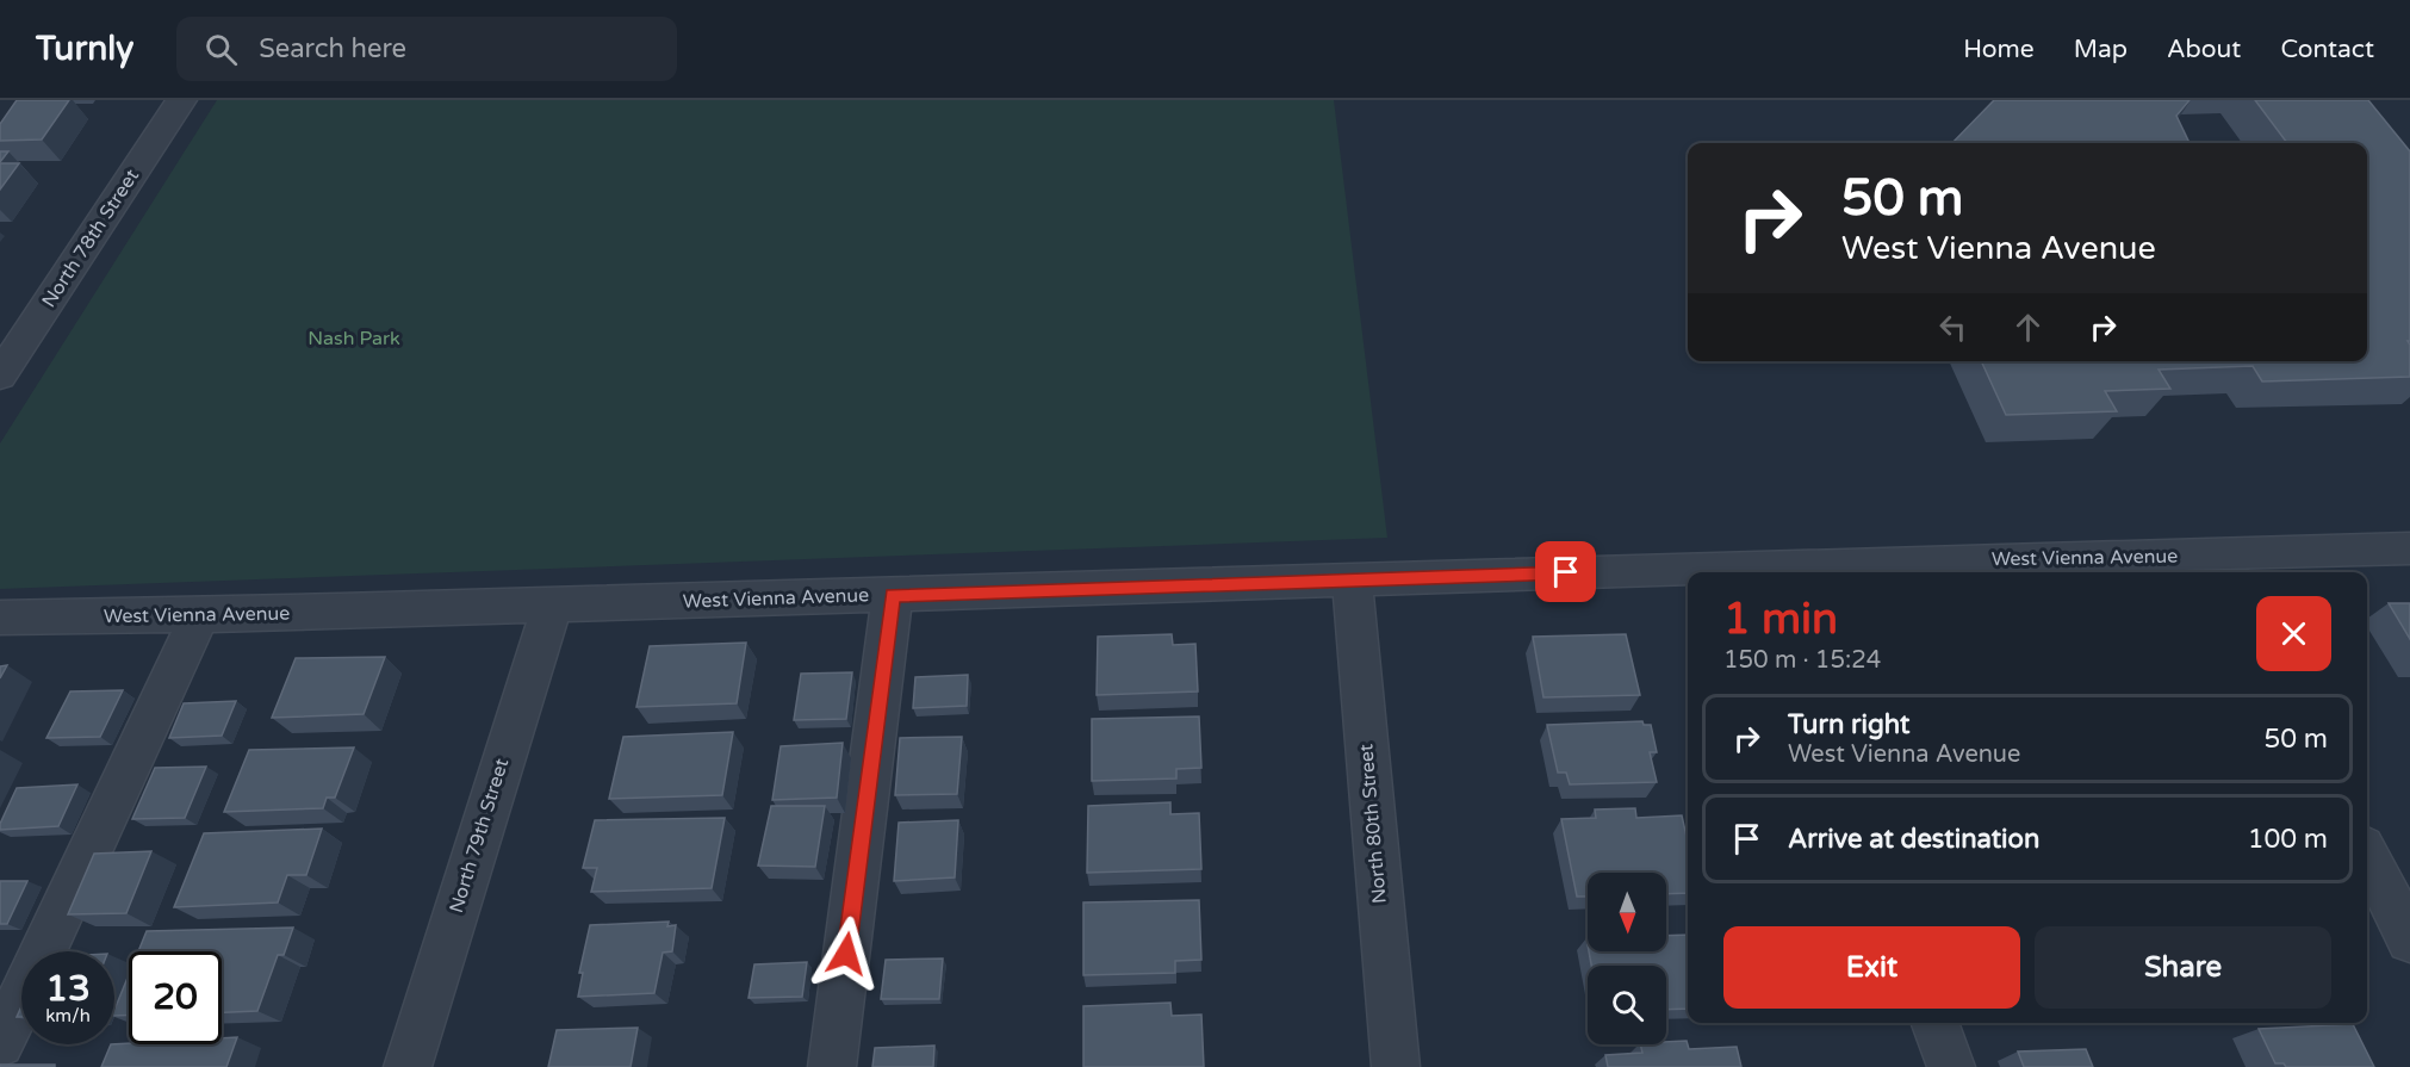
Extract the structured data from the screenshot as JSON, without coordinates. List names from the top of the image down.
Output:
{
  "streets": {
    "street": [
      "North 78th Street",
      "West Vienna Avenue",
      "North 80th Street",
      "North 79th Street"
    ]
  },
  "crossings": [
    ["West Vienna Avenue", "North 80th Street"],
    ["West Vienna Avenue", "North 79th Street"]
  ],
  "parks": ["Nash Park"],
  "north": "bottom",
  "page": {
    "header": "Turnly",
    "search": "Search here",
    "nav": [
      "Home",
      "Map",
      "About",
      "Contact"
    ],
    "turn": ["50 m", "West Vienna Avenue"],
    "heading": ["1 min", "150 m · 15:24"],
    "list": [
      {
        "name": "Turn right",
        "note": "West Vienna Avenue",
        "value": "50 m"
      },
      {
        "name": "Arrive at destination",
        "value": "100 m"
      }
    ],
    "buttons": ["Exit", "Share"],
    "speed": "13 km/h",
    "limit": "20"
  }
}
